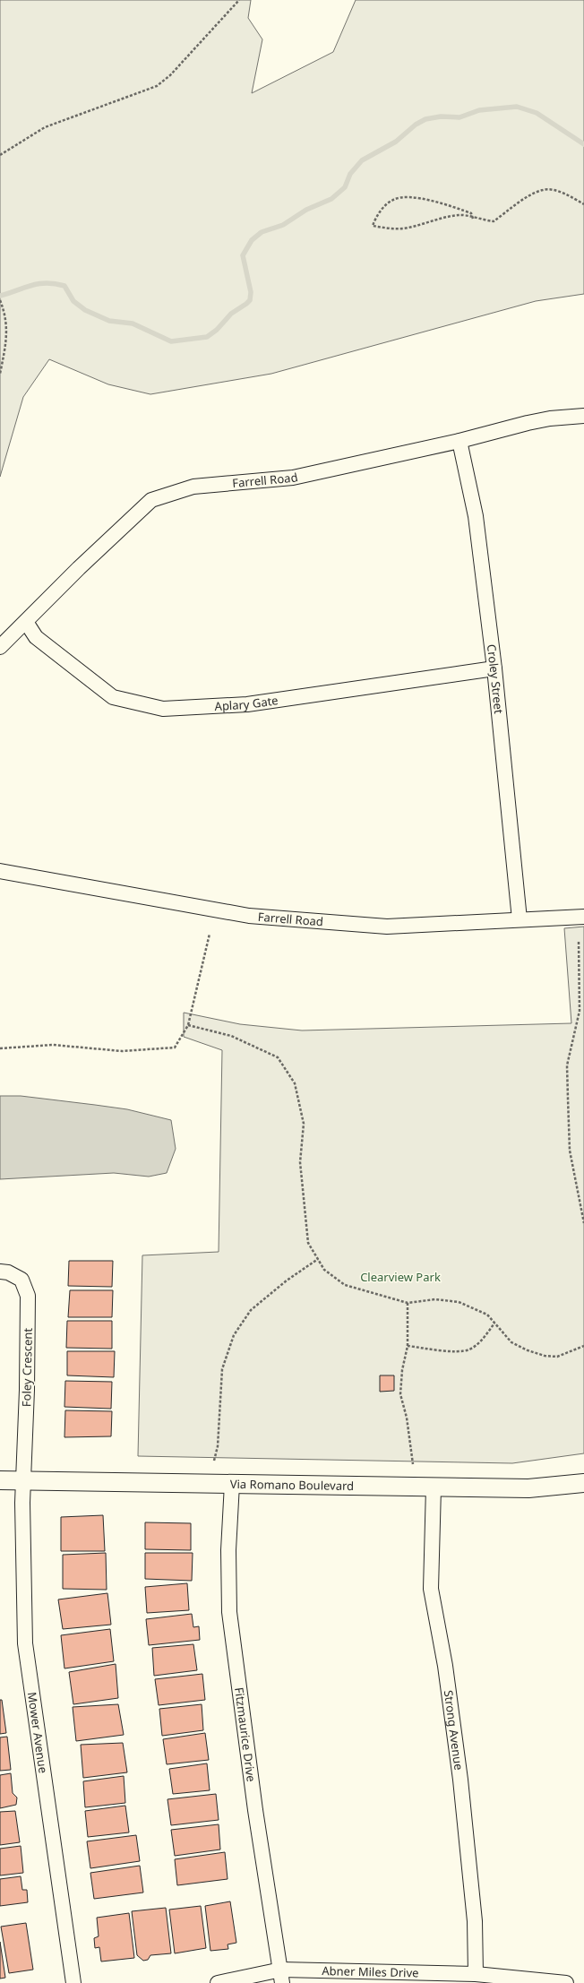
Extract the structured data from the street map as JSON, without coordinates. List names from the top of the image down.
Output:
{
  "streets": {
    "street": [
      "Farrell Road",
      "Croley Street",
      "Aplary Gate",
      "Foley Crescent",
      "Via Romano Boulevard",
      "Strong Avenue",
      "Mower Avenue",
      "Fitzmaurice Drive",
      "Abner Miles Drive"
    ]
  },
  "crossings": [
    ["Farrell Road", "Croley Street"],
    ["Farrell Road", "Aplary Gate"],
    ["Croley Street", "Aplary Gate"],
    ["Foley Crescent", "Via Romano Boulevard"],
    ["Foley Crescent", "Mower Avenue"],
    ["Via Romano Boulevard", "Strong Avenue"],
    ["Via Romano Boulevard", "Mower Avenue"],
    ["Via Romano Boulevard", "Fitzmaurice Drive"],
    ["Strong Avenue", "Abner Miles Drive"],
    ["Fitzmaurice Drive", "Abner Miles Drive"]
  ],
  "parks": ["Clearview Park"]
}
